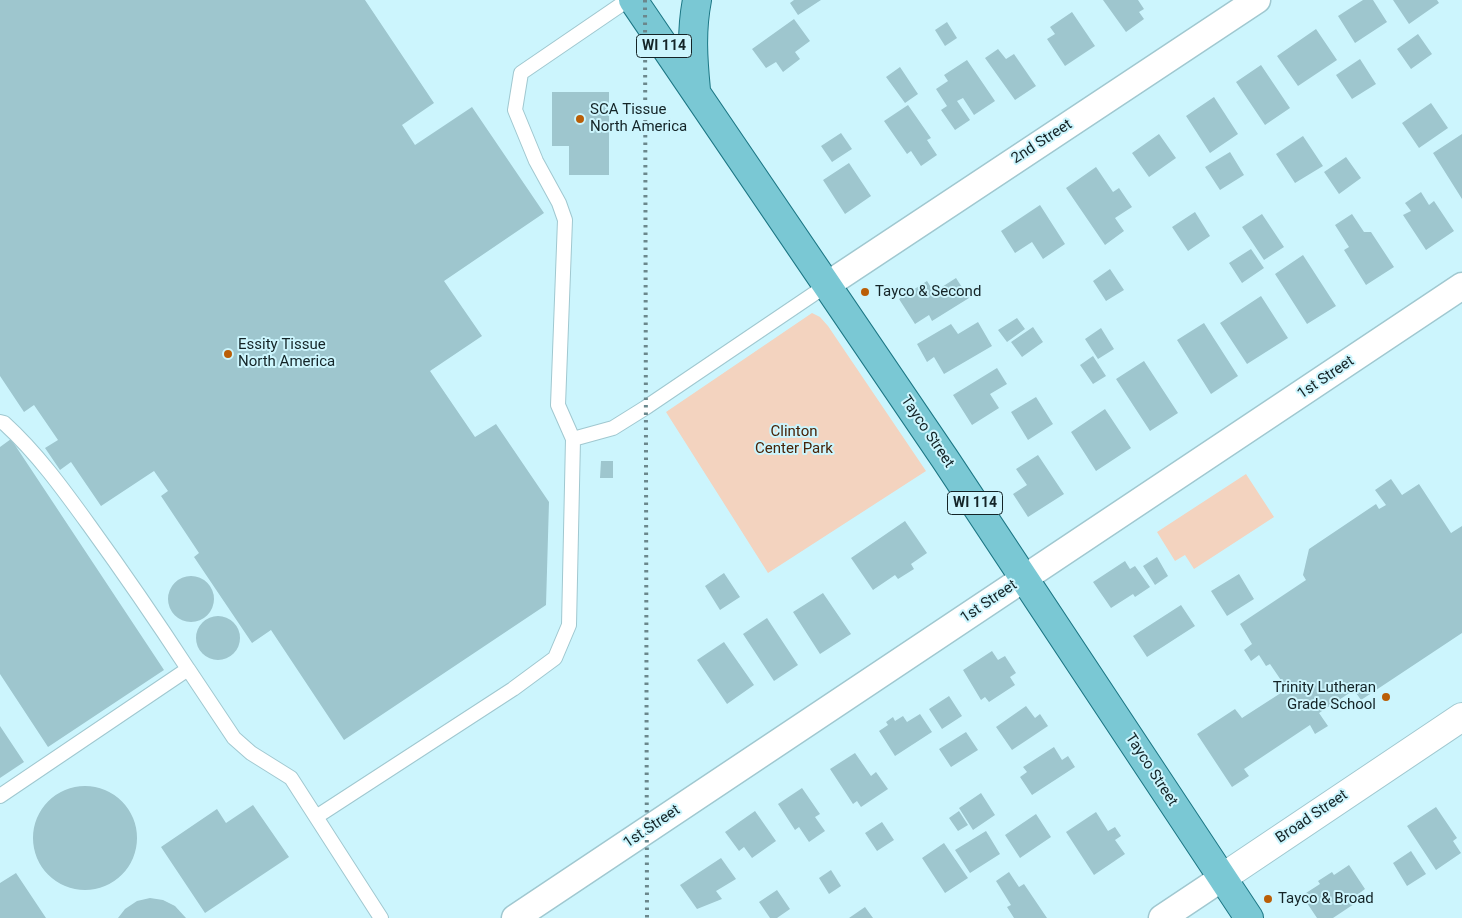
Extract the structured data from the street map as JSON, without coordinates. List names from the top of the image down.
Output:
{
  "streets": {
    "main road": ["WI 114", "Tayco Street"],
    "street": ["2nd Street", "1st Street", "Broad Street"]
  },
  "crossings": [
    ["2nd Street", "Tayco Street"],
    ["1st Street", "Tayco Street"],
    ["Tayco Street", "Broad Street"]
  ],
  "parks": ["Clinton Center Park"],
  "places": [
    "SCA Tissue North America",
    "Tayco & Second",
    "Essity Tissue North America",
    "Trinity Lutheran Grade School",
    "Tayco & Broad"
  ]
}
